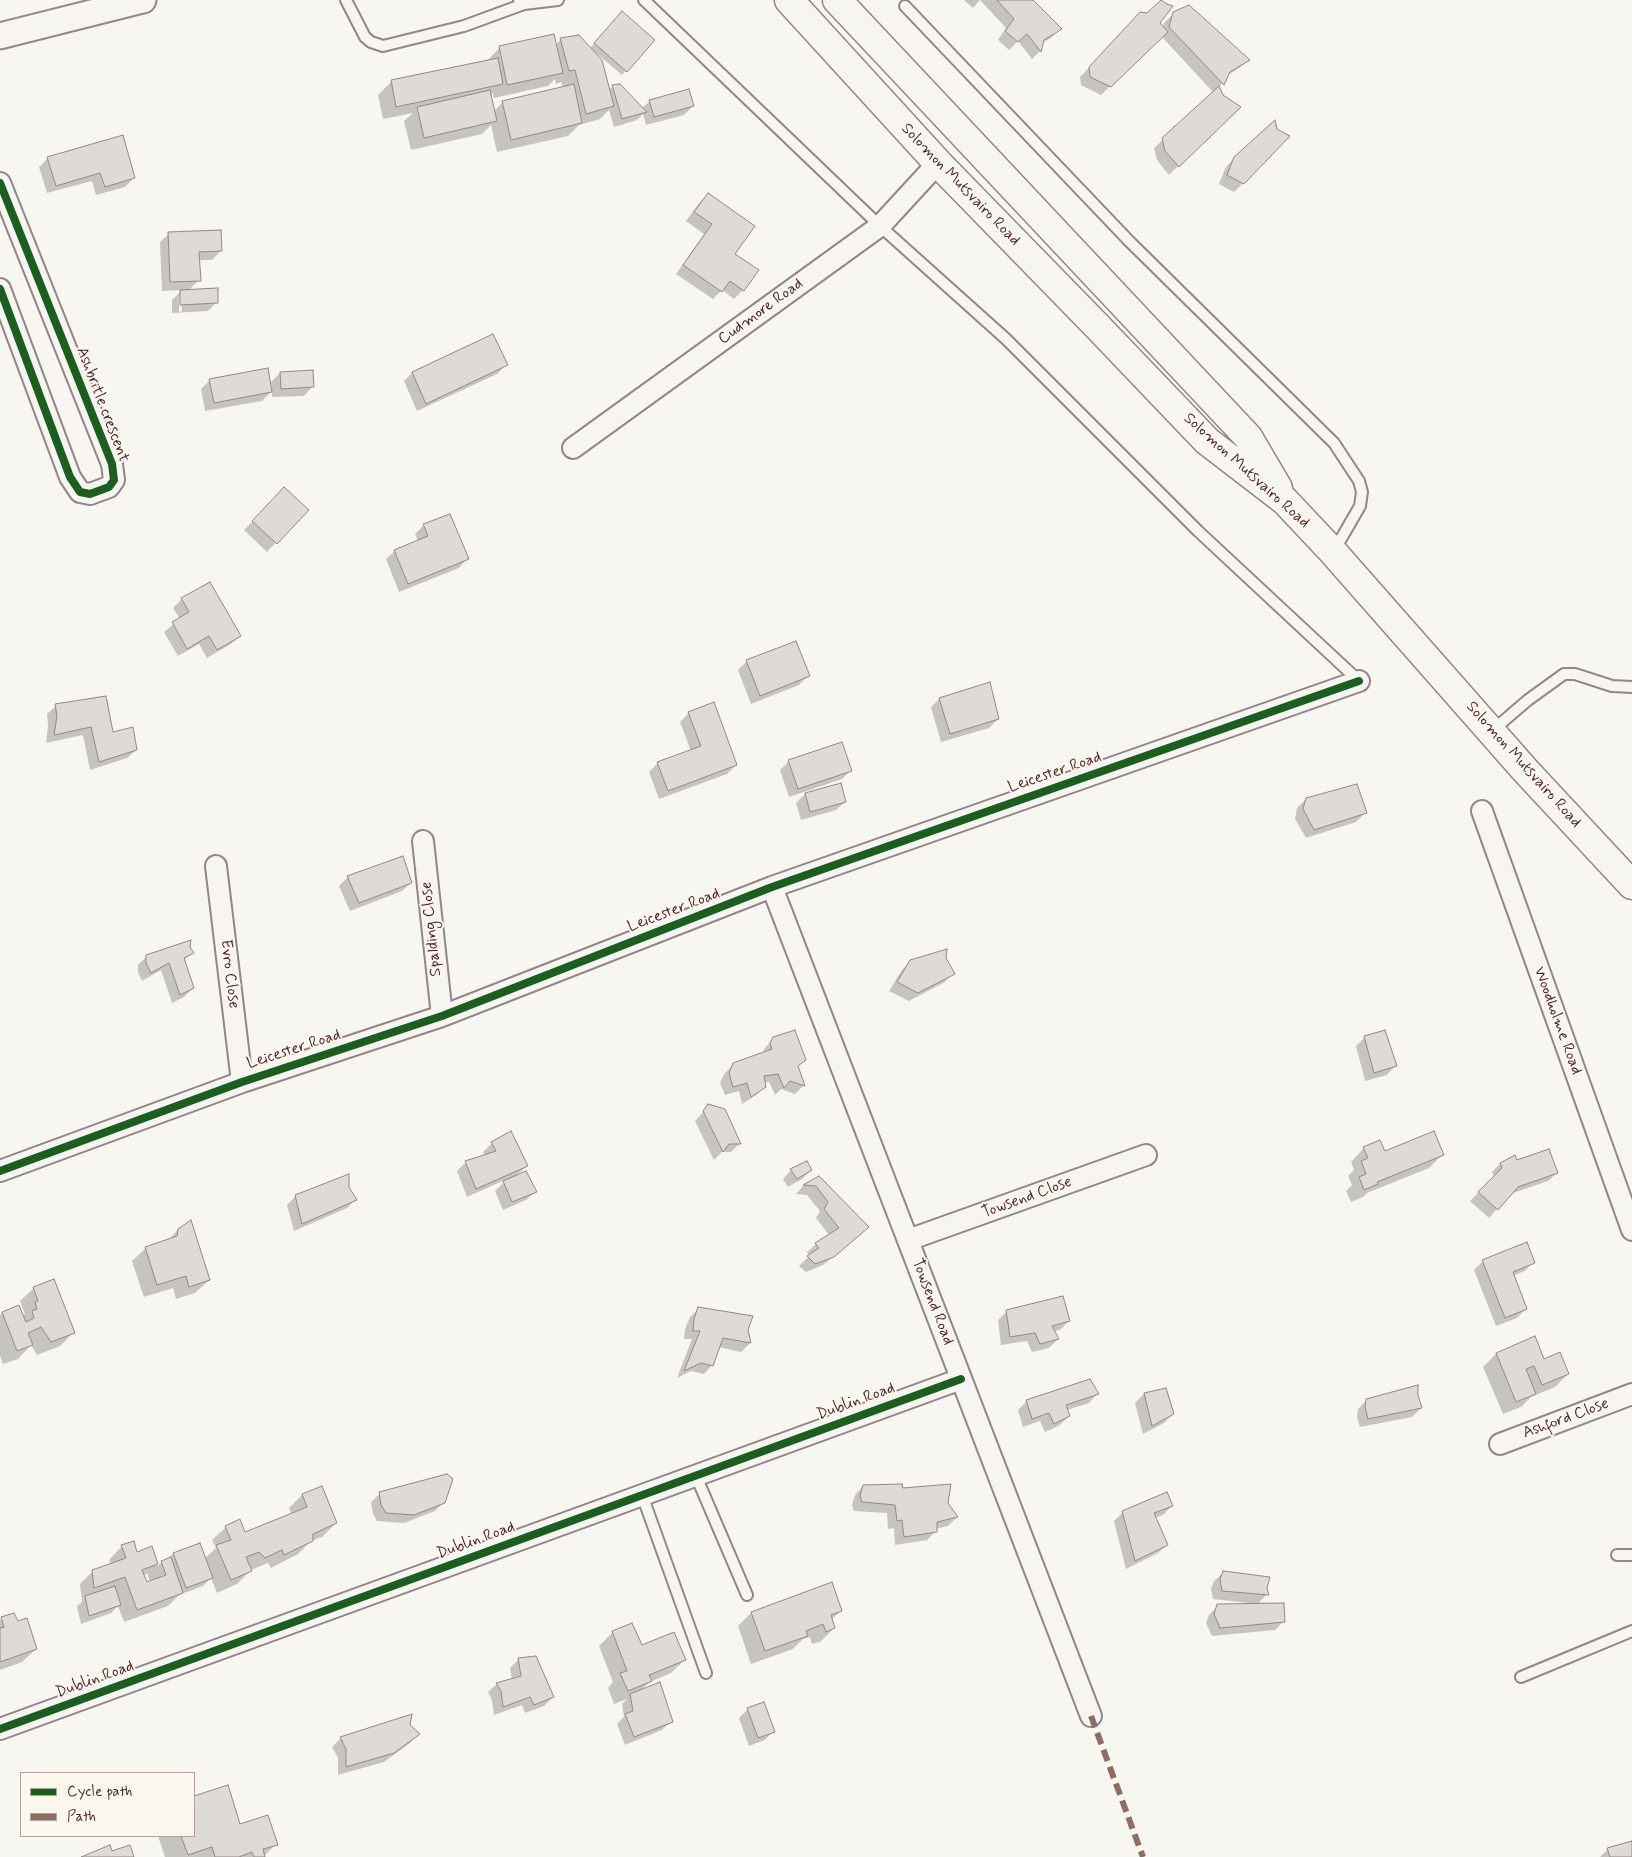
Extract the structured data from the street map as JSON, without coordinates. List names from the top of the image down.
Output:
{
  "streets": {
    "highway": ["Solomon Mutsvairo Road"],
    "street": [
      "Cudmore Road",
      "Ashbritle crescent",
      "Leicester Road",
      "Spalding Close",
      "Evro Close",
      "Woodholme Road",
      "Towsend Close",
      "Towsend Road",
      "Dublin Road",
      "Ashford Close"
    ]
  },
  "crossings": [
    ["Solomon Mutsvairo Road", "Cudmore Road"],
    ["Leicester Road", "Spalding Close"],
    ["Leicester Road", "Evro Close"],
    ["Leicester Road", "Towsend Road"],
    ["Towsend Close", "Towsend Road"],
    ["Towsend Road", "Dublin Road"]
  ],
  "legend": ["Cycle path", "Path"]
}
